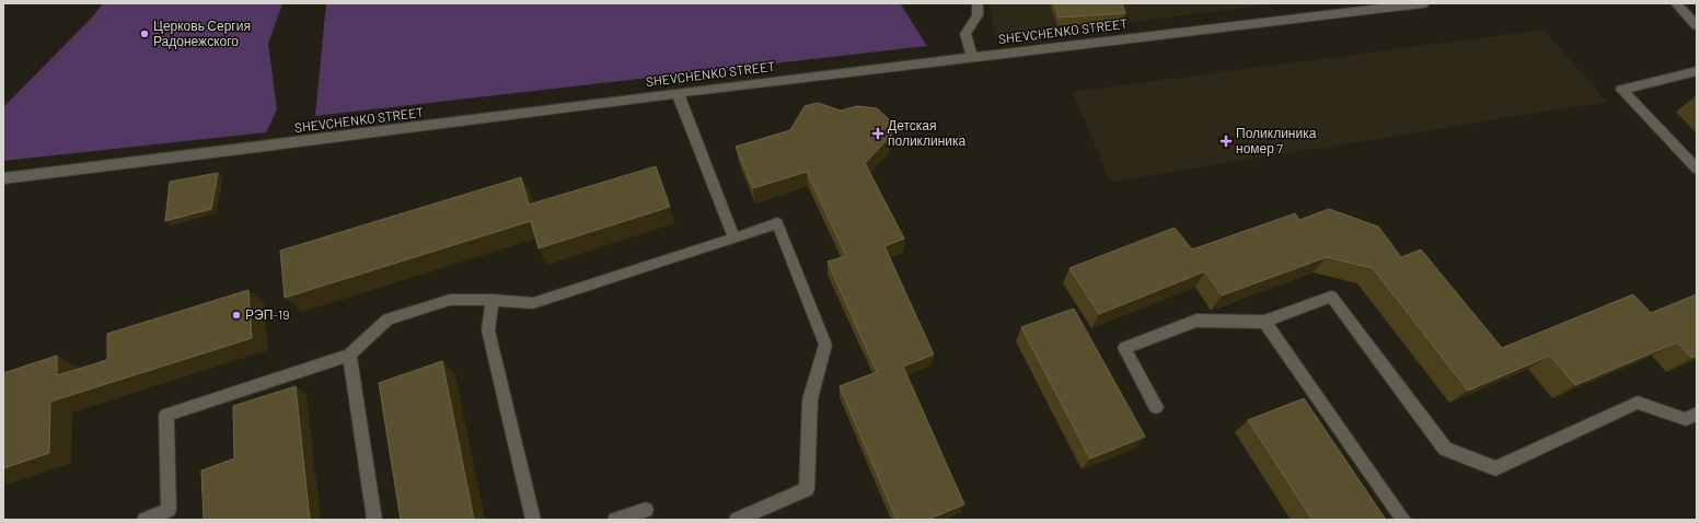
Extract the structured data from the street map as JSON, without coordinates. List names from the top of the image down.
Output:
{
  "streets": {
    "street": ["SHEVCHENKO STREET"]
  },
  "places": {
    "other": ["Церковь Сергия Радонежского", "РЭП-19"],
    "health": ["Детская поликлиника", "Поликлиника номер 7"]
  }
}
